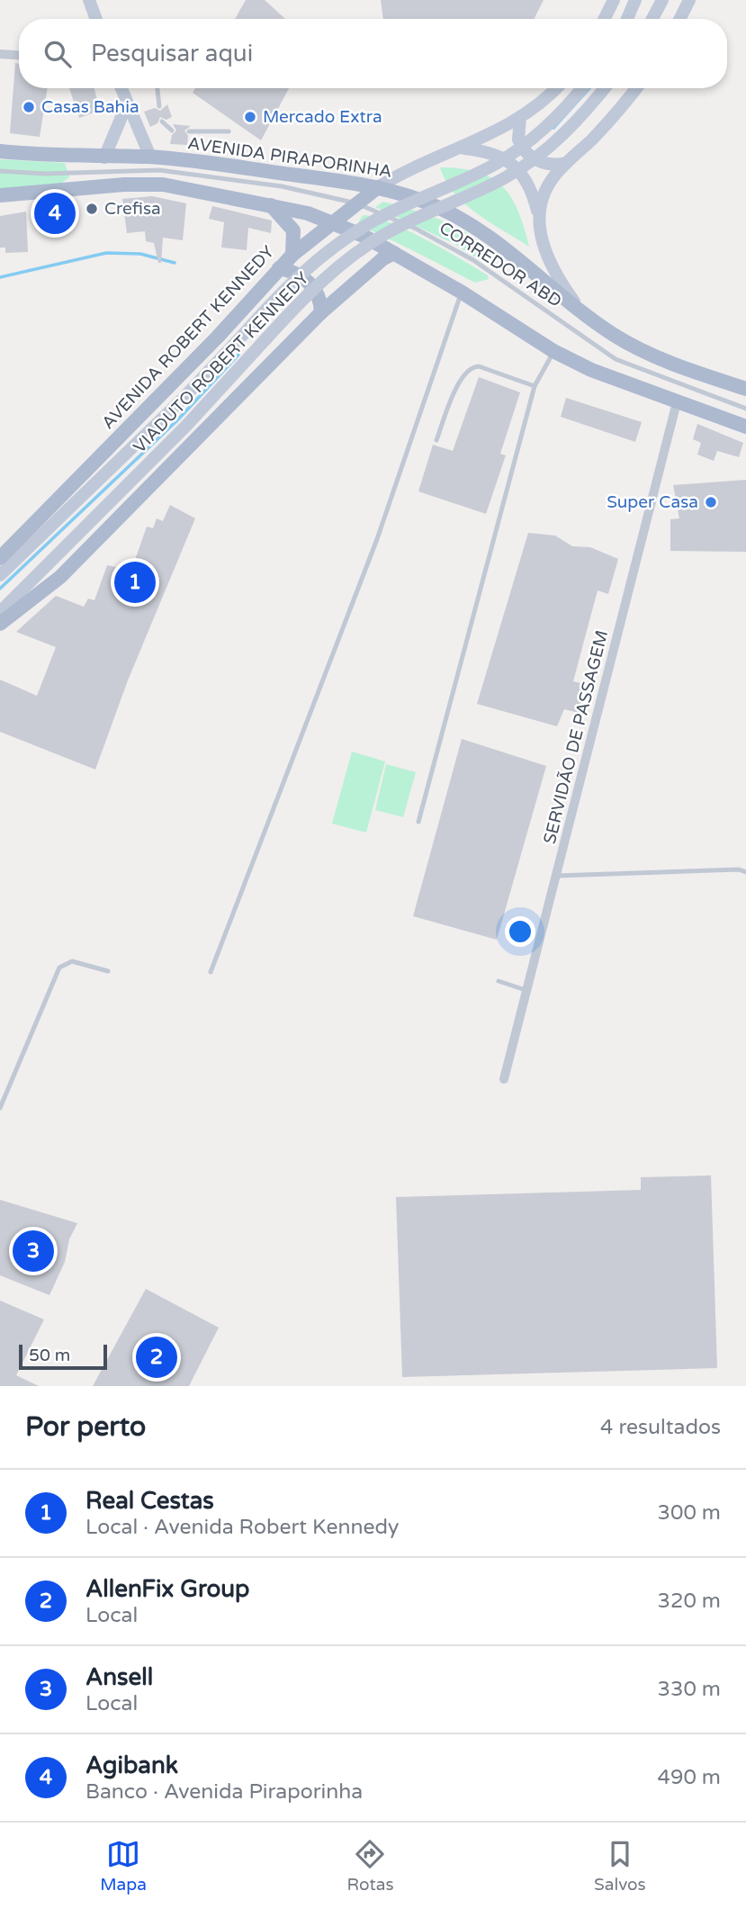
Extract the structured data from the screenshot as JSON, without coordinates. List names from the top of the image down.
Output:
{
  "streets": {
    "main road": ["AVENIDA PIRAPORINHA", "AVENIDA ROBERT KENNEDY", "VIADUTO ROBERT KENNEDY"],
    "street": ["SERVIDÃO DE PASSAGEM"],
    "lane": ["CORREDOR ABD"]
  },
  "crossings": [
    ["AVENIDA PIRAPORINHA", "AVENIDA ROBERT KENNEDY"],
    ["CORREDOR ABD", "AVENIDA ROBERT KENNEDY"]
  ],
  "places": [
    "Casas Bahia",
    "Mercado Extra",
    "Crefisa",
    "Super Casa"
  ],
  "scale_bar": "50 m",
  "page": {
    "search": "Pesquisar aqui",
    "pins": [
      "4",
      "1",
      "3",
      "2"
    ],
    "scale": "50 m",
    "heading": ["Por perto", "4 resultados"],
    "list": [
      {
        "mark": "1",
        "name": "Real Cestas",
        "note": "Local · Avenida Robert Kennedy",
        "value": "300 m"
      },
      {
        "mark": "2",
        "name": "AllenFix Group",
        "note": "Local",
        "value": "320 m"
      },
      {
        "mark": "3",
        "name": "Ansell",
        "note": "Local",
        "value": "330 m"
      },
      {
        "mark": "4",
        "name": "Agibank",
        "note": "Banco · Avenida Piraporinha",
        "value": "490 m"
      }
    ],
    "nav": ["Mapa", "Rotas", "Salvos"]
  }
}
